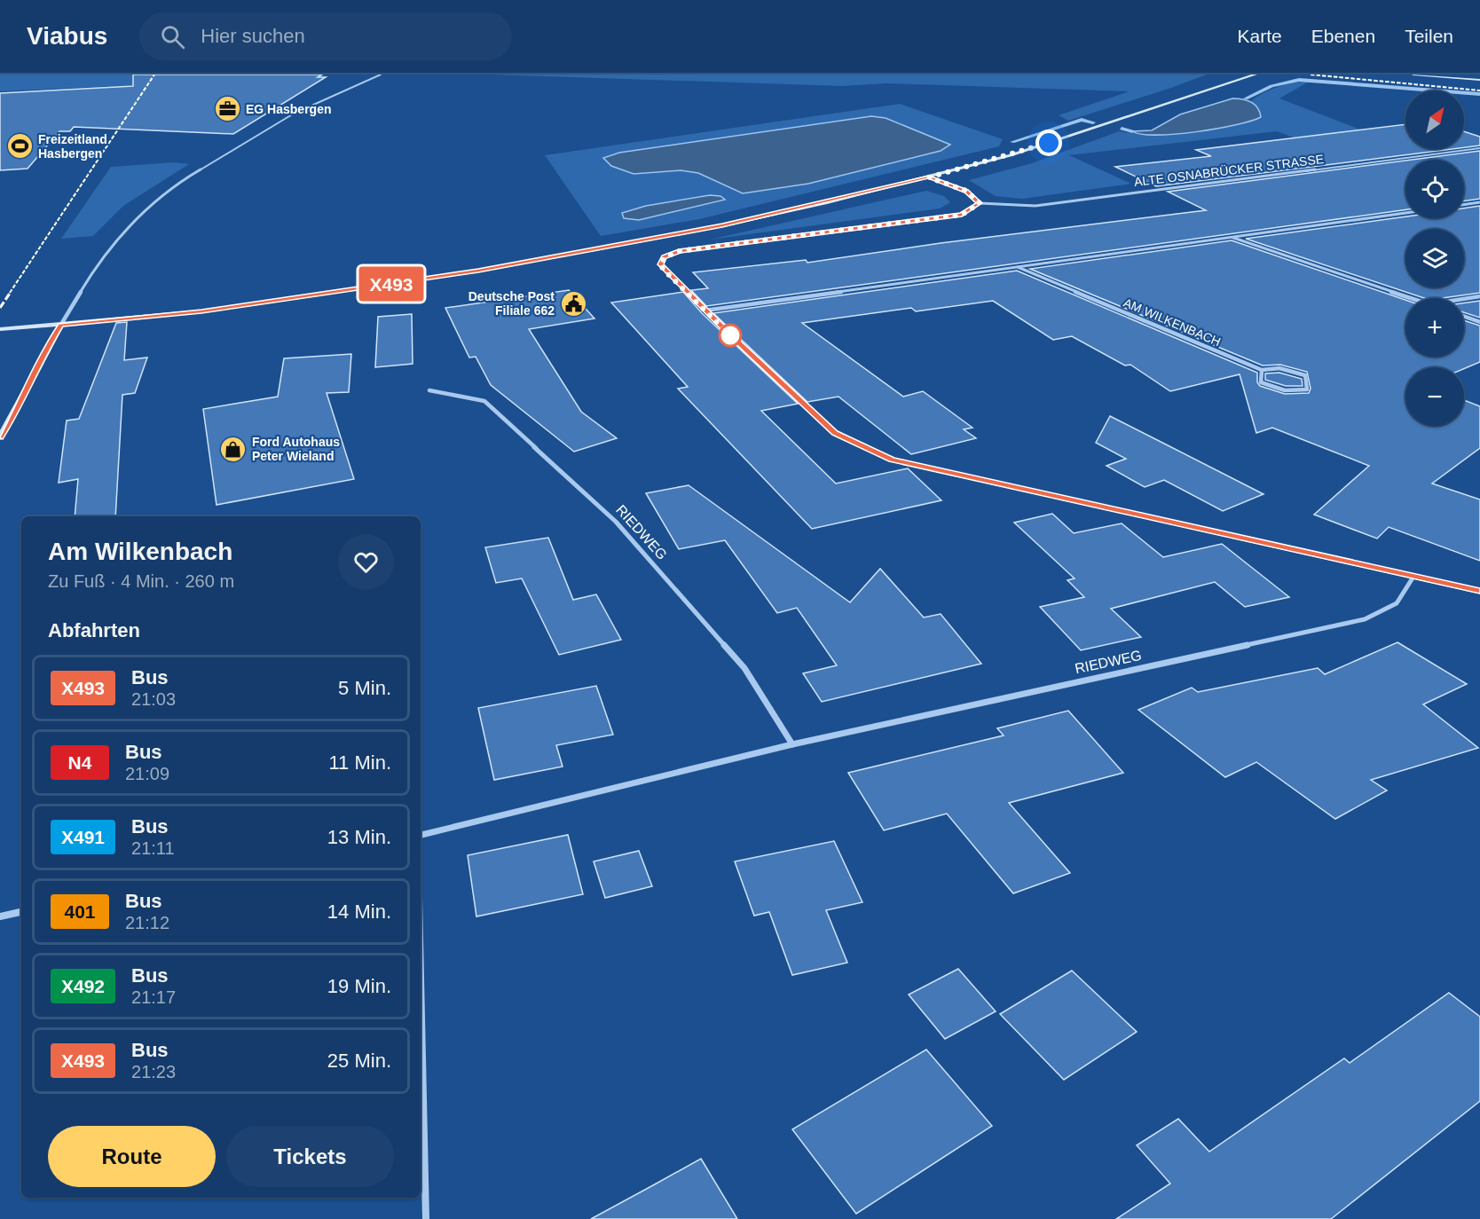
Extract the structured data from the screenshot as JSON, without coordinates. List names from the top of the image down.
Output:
{
  "streets": {
    "street": ["ALTE OSNABRÜCKER STRASSE", "AM WILKENBACH", "RIEDWEG"]
  },
  "places": {
    "office": ["EG Hasbergen"],
    "sports": ["Freizeitland Hasbergen"],
    "public building": ["Deutsche Post Filiale 662"],
    "shop": ["Ford Autohaus Peter Wieland"]
  },
  "lines": ["bus line X493"],
  "north": "top right",
  "page": {
    "header": "Viabus",
    "search": "Hier suchen",
    "nav": ["Karte", "Ebenen", "Teilen"],
    "on_map": "X493",
    "map_buttons": ["+", "−"],
    "heading": [
      ["Am Wilkenbach", "Zu Fuß · 4 Min. · 260 m"],
      "Abfahrten"
    ],
    "list": [
      {
        "mark": "X493",
        "name": "Bus",
        "note": "21:03",
        "value": "5 Min."
      },
      {
        "mark": "N4",
        "name": "Bus",
        "note": "21:09",
        "value": "11 Min."
      },
      {
        "mark": "X491",
        "name": "Bus",
        "note": "21:11",
        "value": "13 Min."
      },
      {
        "mark": "401",
        "name": "Bus",
        "note": "21:12",
        "value": "14 Min."
      },
      {
        "mark": "X492",
        "name": "Bus",
        "note": "21:17",
        "value": "19 Min."
      },
      {
        "mark": "X493",
        "name": "Bus",
        "note": "21:23",
        "value": "25 Min."
      }
    ],
    "buttons": ["Route", "Tickets"]
  }
}
